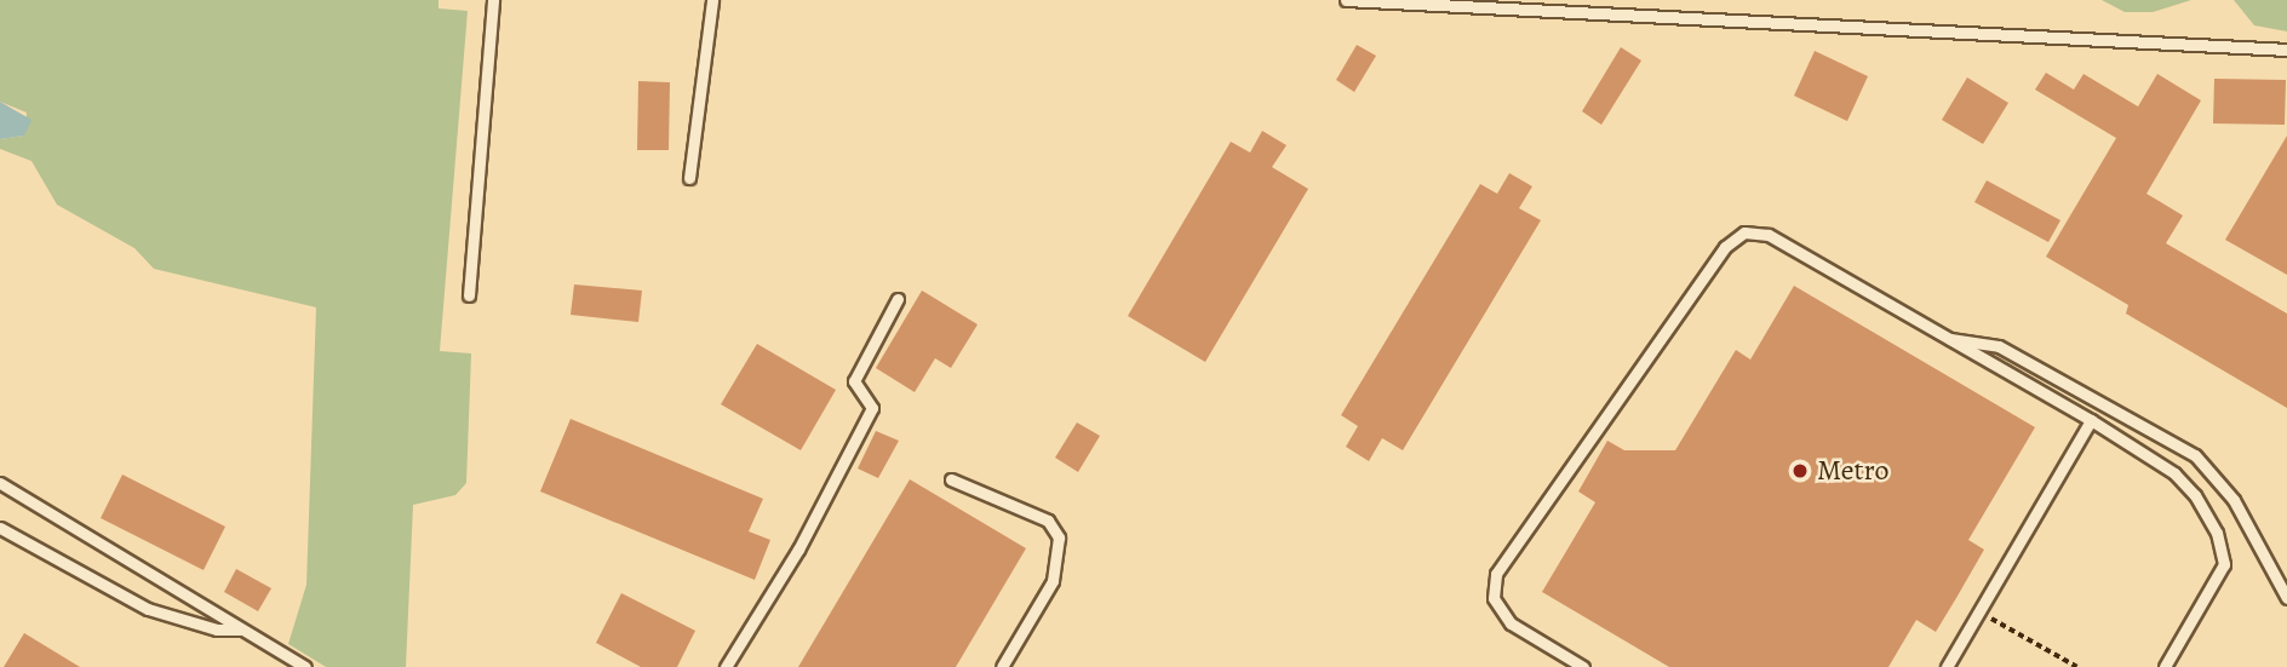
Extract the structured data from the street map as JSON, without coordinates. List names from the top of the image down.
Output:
{
  "places": ["Metro"]
}
